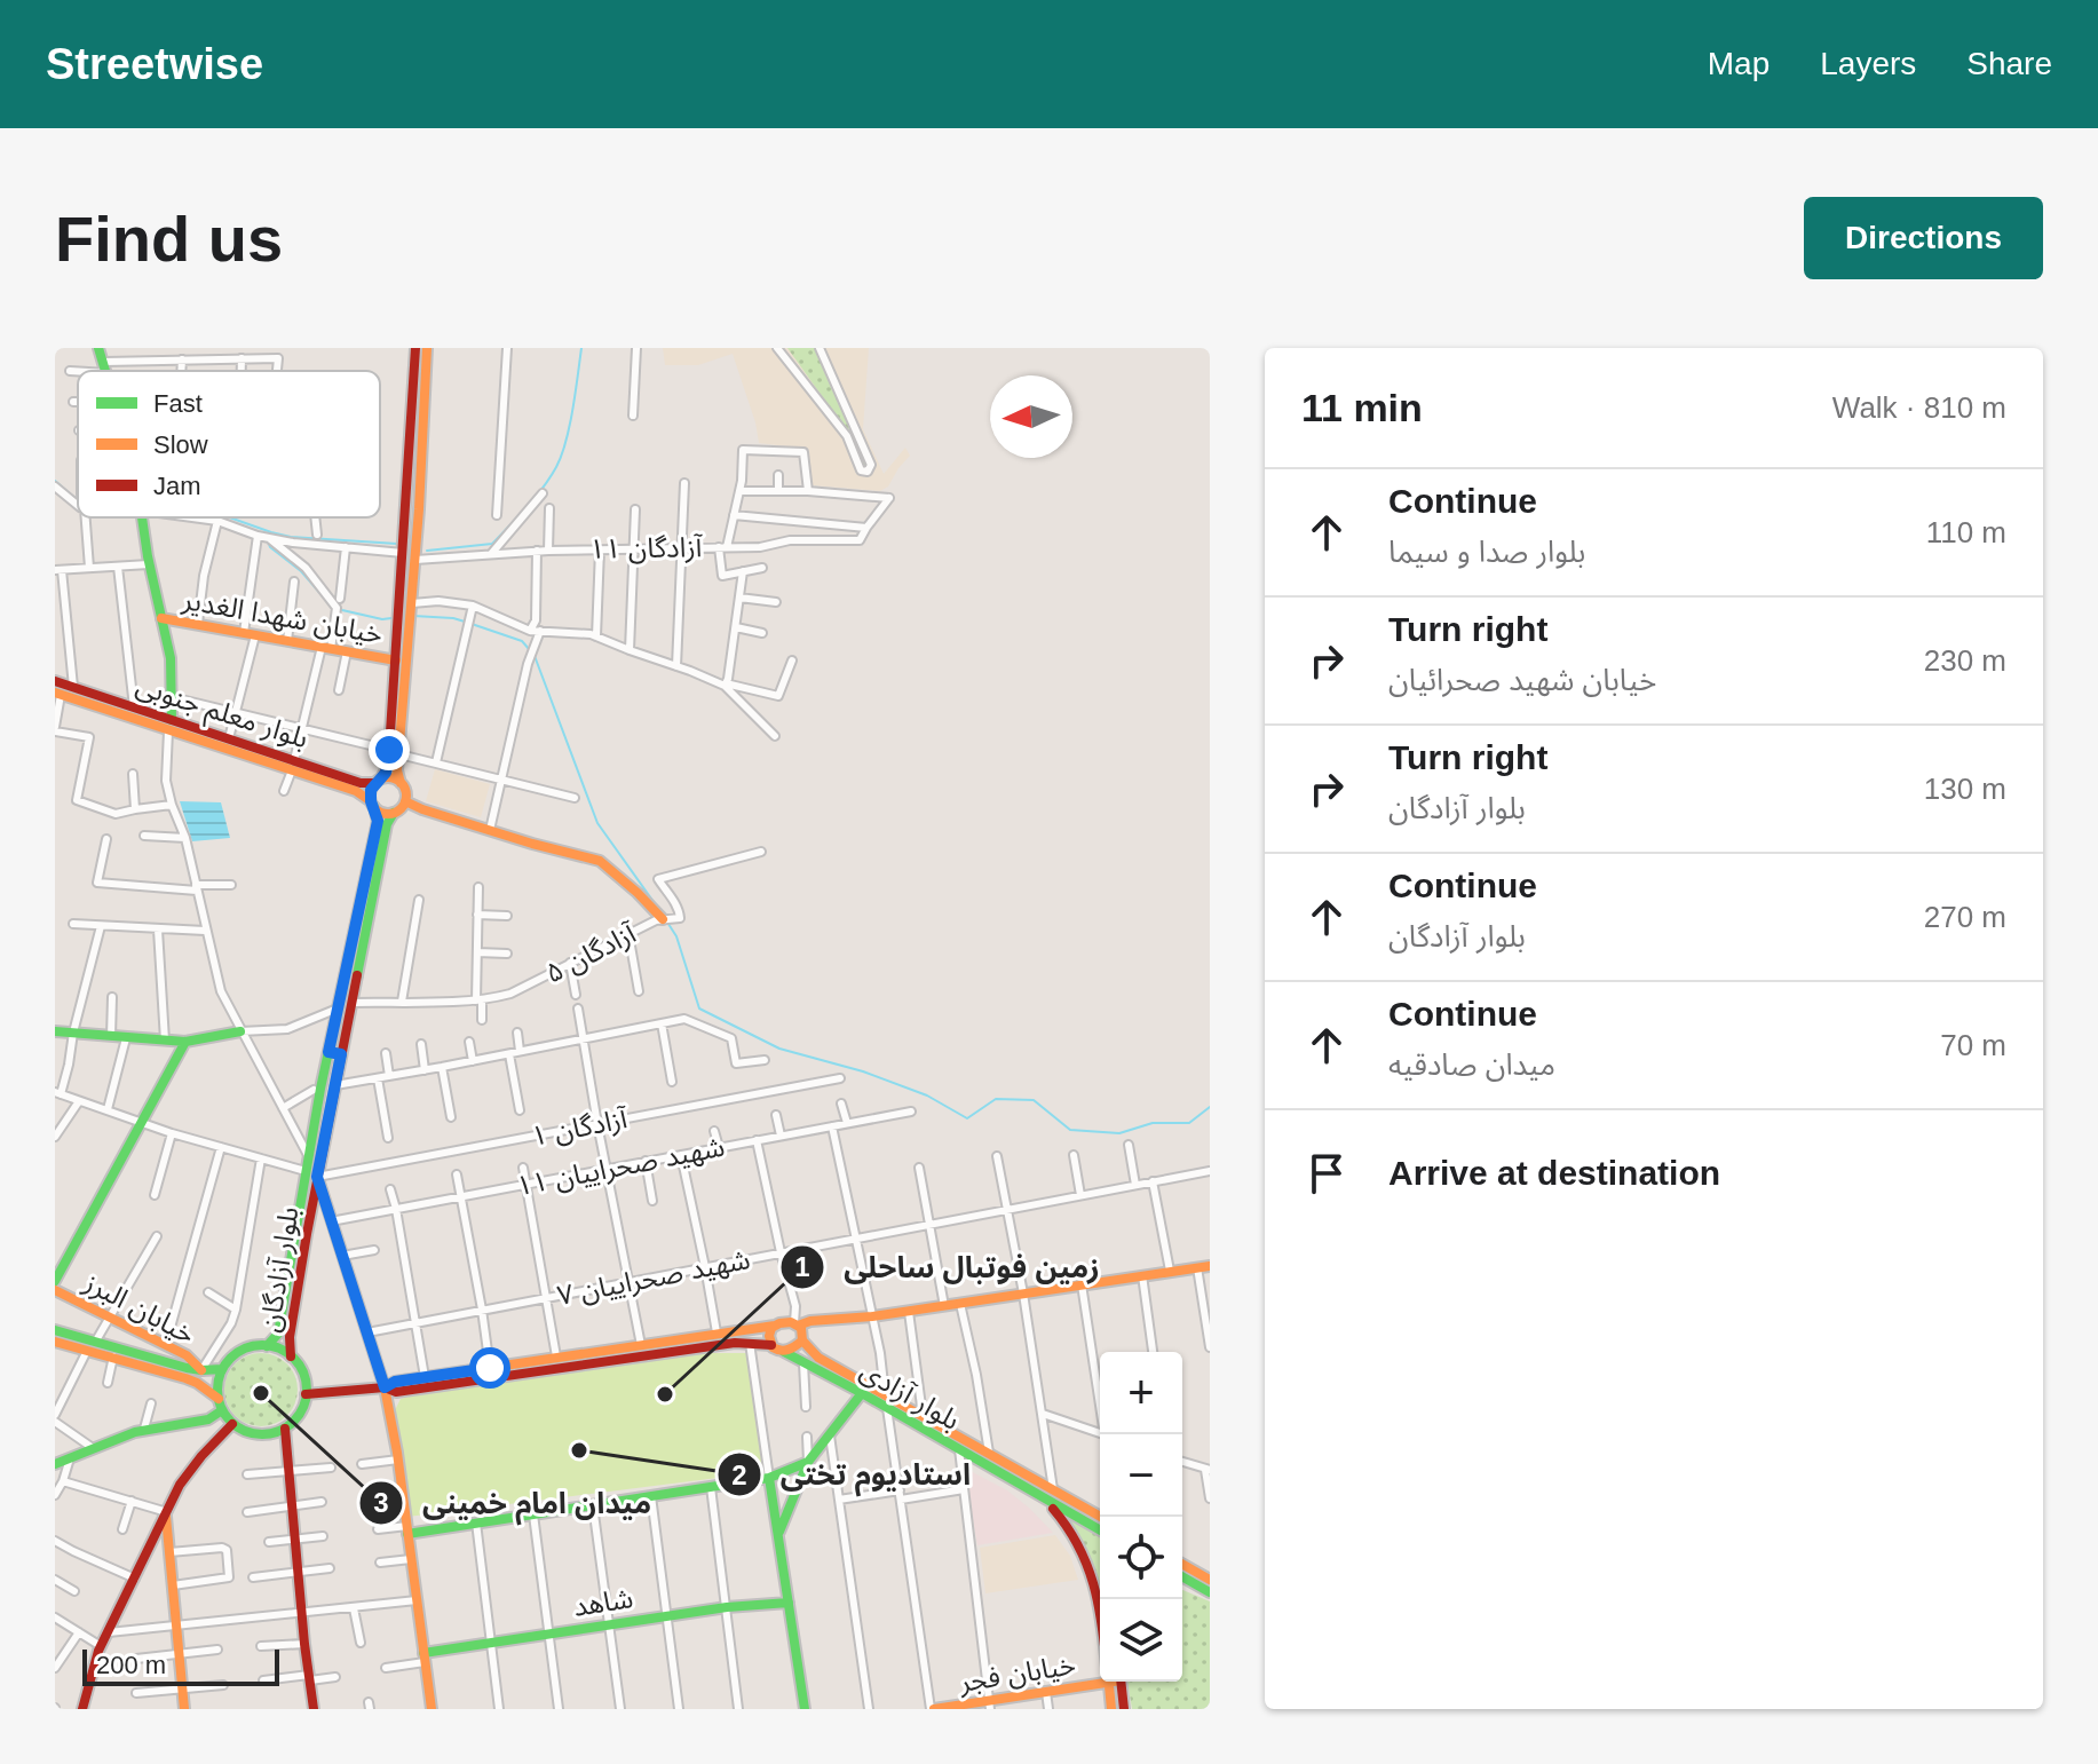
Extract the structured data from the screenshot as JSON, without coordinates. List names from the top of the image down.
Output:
{
  "streets": {
    "main road": [
      "خیابان شهدا الغدیر",
      "بلوار معلم جنوبی",
      "بلوار آزادگان",
      "خیابان البرز",
      "بلوار آزادی",
      "شاهد",
      "خیابان فجر"
    ],
    "street": [
      "آزادگان ۱۱",
      "آزادگان ۵",
      "آزادگان ۱",
      "شهید صحراییان ۱۱",
      "شهید صحراییان ۷"
    ]
  },
  "crossings": [
    ["بلوار معلم جنوبی", "بلوار آزادگان"],
    ["آزادگان ۵", "بلوار آزادگان"],
    ["آزادگان ۱", "بلوار آزادگان"]
  ],
  "places": ["میدان امام خمینی", "زمین فوتبال ساحلی", "استادیوم تختی"],
  "legend": ["Fast", "Slow", "Jam"],
  "scale_bar": "200 m",
  "north": "left",
  "page": {
    "header": "Streetwise",
    "nav": ["Map", "Layers", "Share"],
    "buttons": "Directions",
    "title": "Find us",
    "heading": ["11 min", "Walk · 810 m"],
    "list": [
      ["Continue", "بلوار صدا و سیما", "110 m"],
      ["Turn right", "خیابان شهید صحرائیان", "230 m"],
      ["Turn right", "بلوار آزادگان", "130 m"],
      ["Continue", "بلوار آزادگان", "270 m"],
      ["Continue", "میدان صادقیه", "70 m"],
      "Arrive at destination"
    ],
    "map_buttons": ["+", "−"],
    "scale": "200 m"
  }
}
